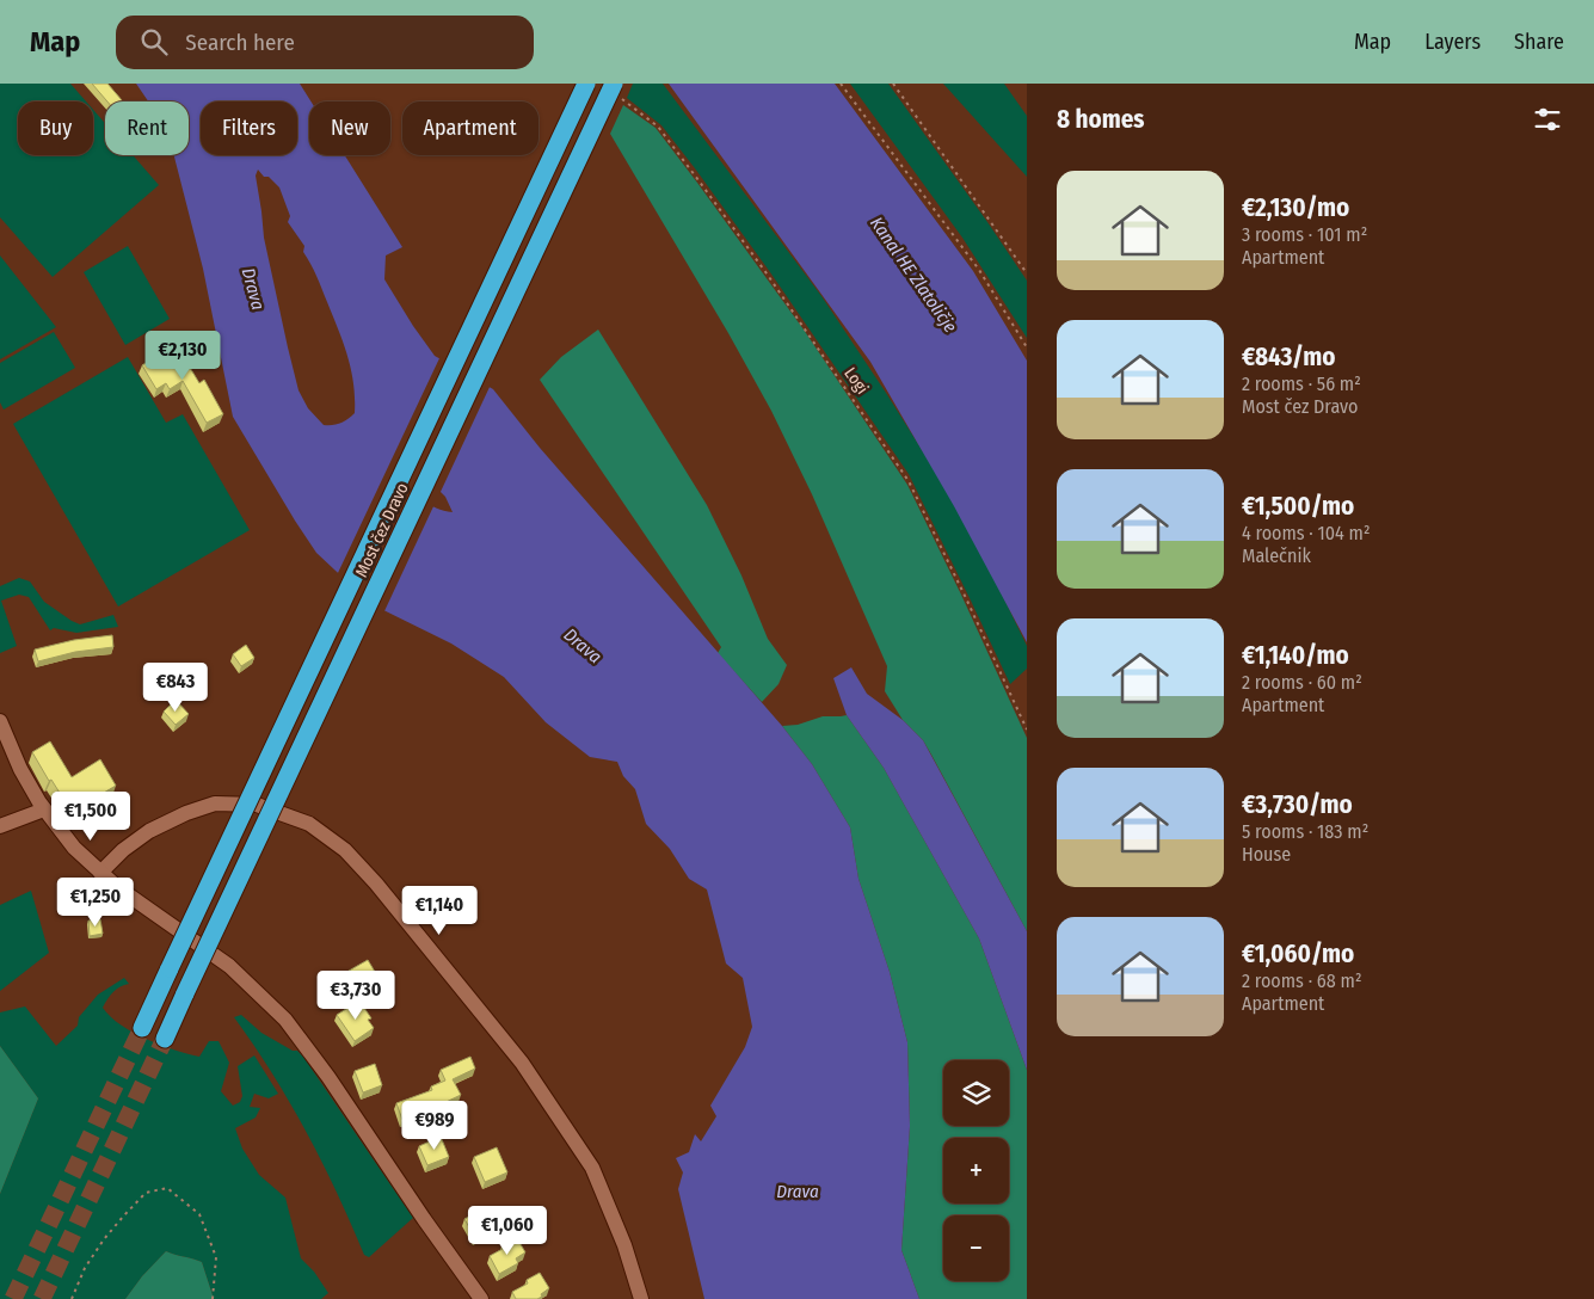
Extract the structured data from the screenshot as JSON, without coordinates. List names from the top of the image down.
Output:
{
  "streets": {
    "highway": ["Most čez Dravo"],
    "path": ["Logi"]
  },
  "crossings": [
    ["Logi", "Most čez Dravo"]
  ],
  "water": ["Kanal HE Zlatoličje", "Drava"],
  "page": {
    "header": "Map",
    "search": "Search here",
    "nav": ["Map", "Layers", "Share"],
    "heading": "8 homes",
    "chip": [
      "Buy",
      "Rent",
      "Filters",
      "New",
      "Apartment"
    ],
    "list": [
      {
        "name": "€2,130/mo",
        "note": "3 rooms · 101 m² · Apartment"
      },
      {
        "name": "€843/mo",
        "note": "2 rooms · 56 m² · Most čez Dravo"
      },
      {
        "name": "€1,500/mo",
        "note": "4 rooms · 104 m² · Malečnik"
      },
      {
        "name": "€1,140/mo",
        "note": "2 rooms · 60 m² · Apartment"
      },
      {
        "name": "€3,730/mo",
        "note": "5 rooms · 183 m² · House"
      },
      {
        "name": "€1,060/mo",
        "note": "2 rooms · 68 m² · Apartment"
      }
    ],
    "price": [
      "€2,130",
      "€843",
      "€1,500",
      "€1,250",
      "€1,140",
      "€3,730",
      "€989",
      "€1,060"
    ],
    "map_buttons": ["+", "−"]
  }
}
